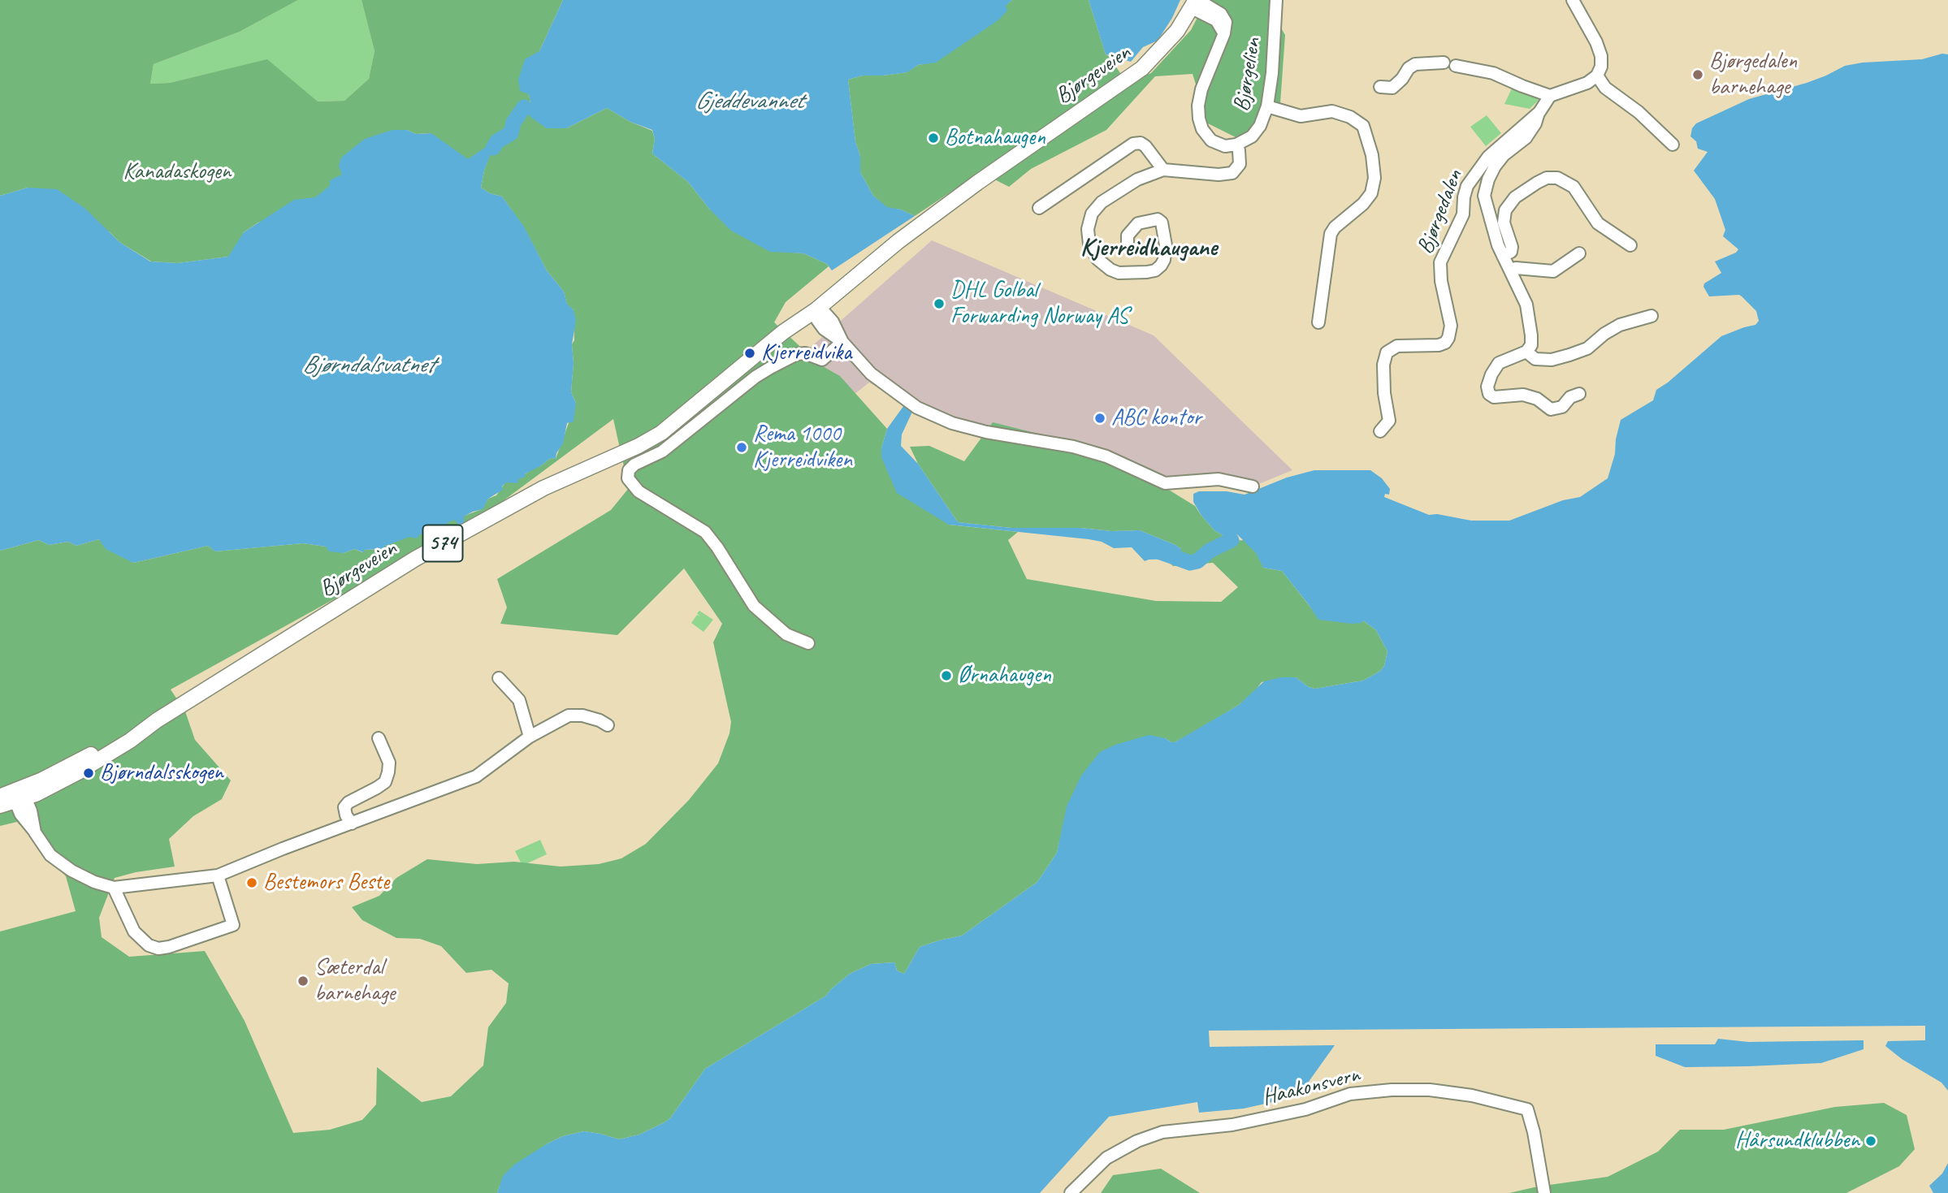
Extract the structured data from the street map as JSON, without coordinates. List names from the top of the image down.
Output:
{
  "streets": {
    "main road": ["Bjørgeveien", "574"],
    "street": ["Bjørgelien", "Bjørgedalen", "Haakonsvern"]
  },
  "crossings": [
    ["Bjørgeveien", "Bjørgelien"]
  ],
  "districts": ["Kjerreidhaugane"],
  "water": ["Gjeddevannet", "Bjørndalsvatnet"],
  "parks": ["Kanadaskogen"],
  "places": [
    "Bjørgedalen barnehage",
    "Botnahaugen",
    "DHL Golbal Forwarding Norway AS",
    "Kjerreidvika",
    "ABC kontor",
    "Rema 1000 Kjerreidviken",
    "Ørnahaugen",
    "Bjørndalsskogen",
    "Bestemors Beste",
    "Sæterdal barnehage",
    "Hårsundklubben"
  ]
}
